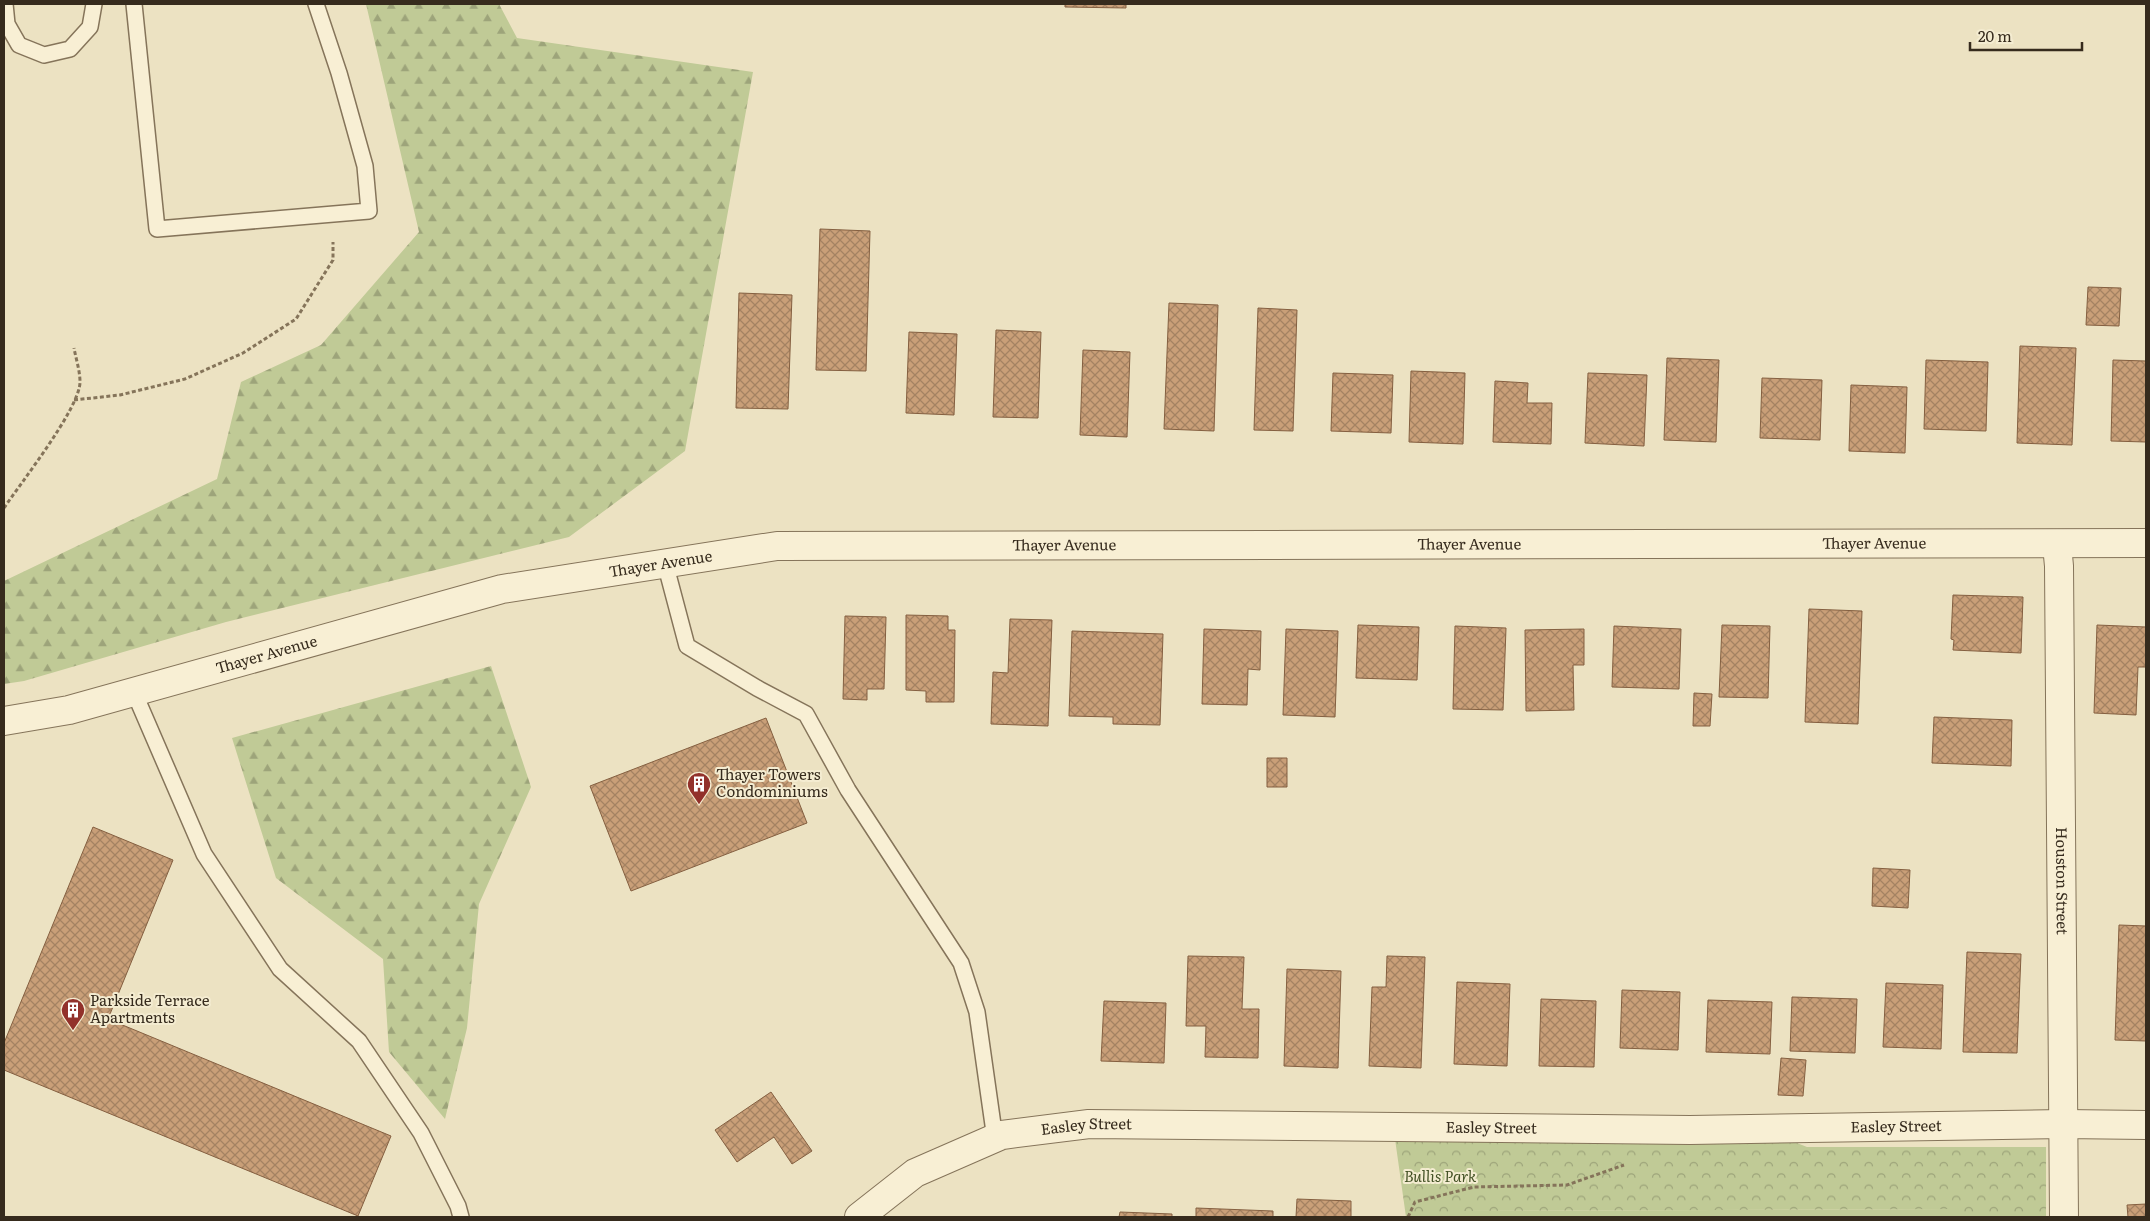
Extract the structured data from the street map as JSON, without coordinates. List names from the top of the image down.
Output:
{
  "streets": {
    "street": ["Thayer Avenue", "Houston Street", "Easley Street"]
  },
  "crossings": [
    ["Thayer Avenue", "Houston Street"],
    ["Houston Street", "Easley Street"]
  ],
  "parks": ["Bullis Park"],
  "places": {
    "building": ["Thayer Towers Condominiums", "Parkside Terrace Apartments"]
  },
  "scale_bar": "20 m"
}
